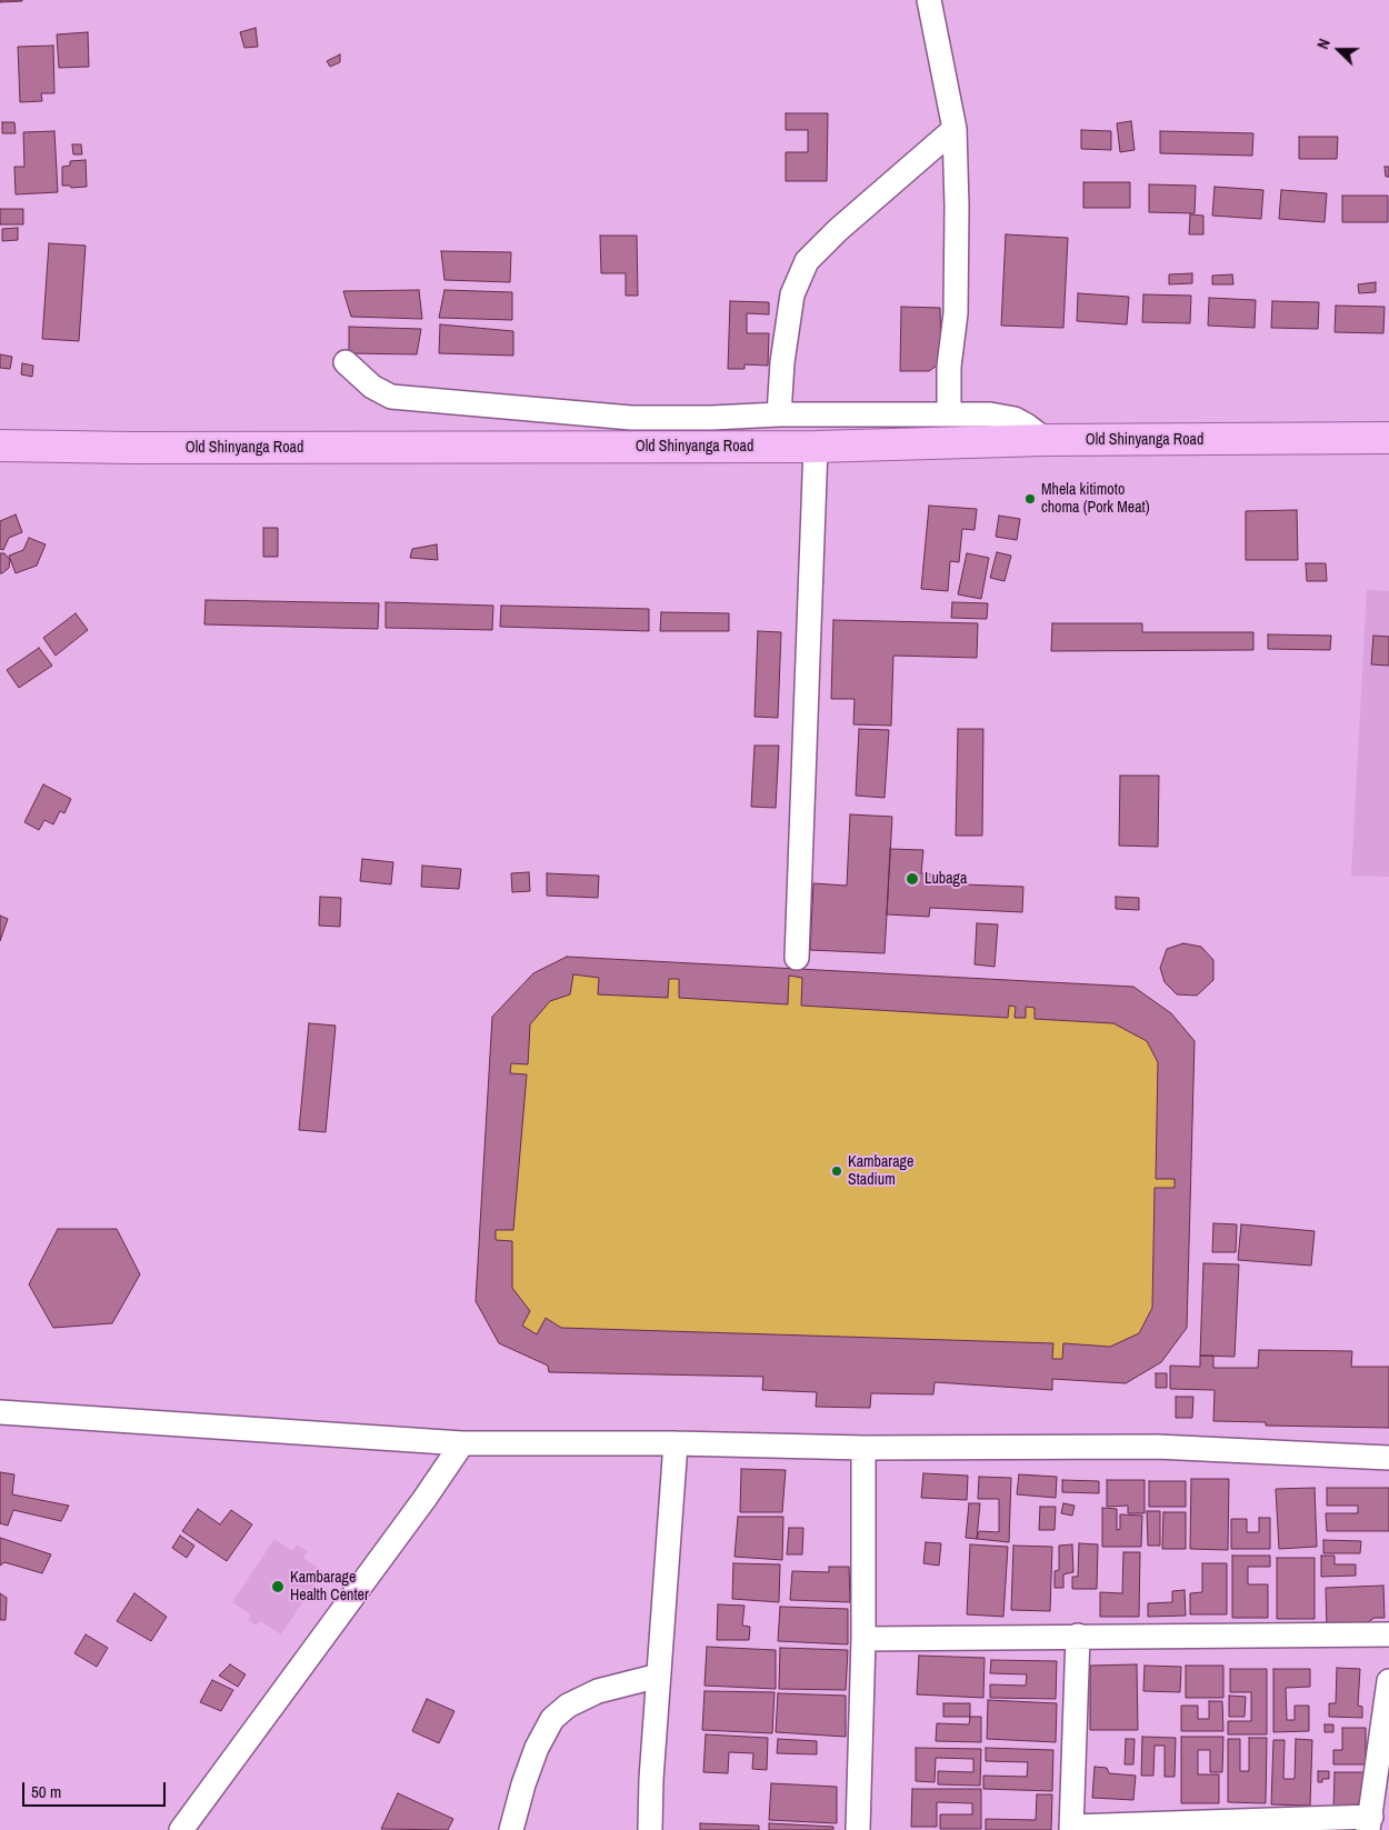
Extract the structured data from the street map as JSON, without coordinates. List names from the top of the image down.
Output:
{
  "streets": {
    "main road": ["Old Shinyanga Road"]
  },
  "places": [
    "Mhela kitimoto choma (Pork Meat)",
    "Lubaga",
    "Kambarage Stadium",
    "Kambarage Health Center"
  ],
  "scale_bar": "50 m",
  "north": "left"
}
